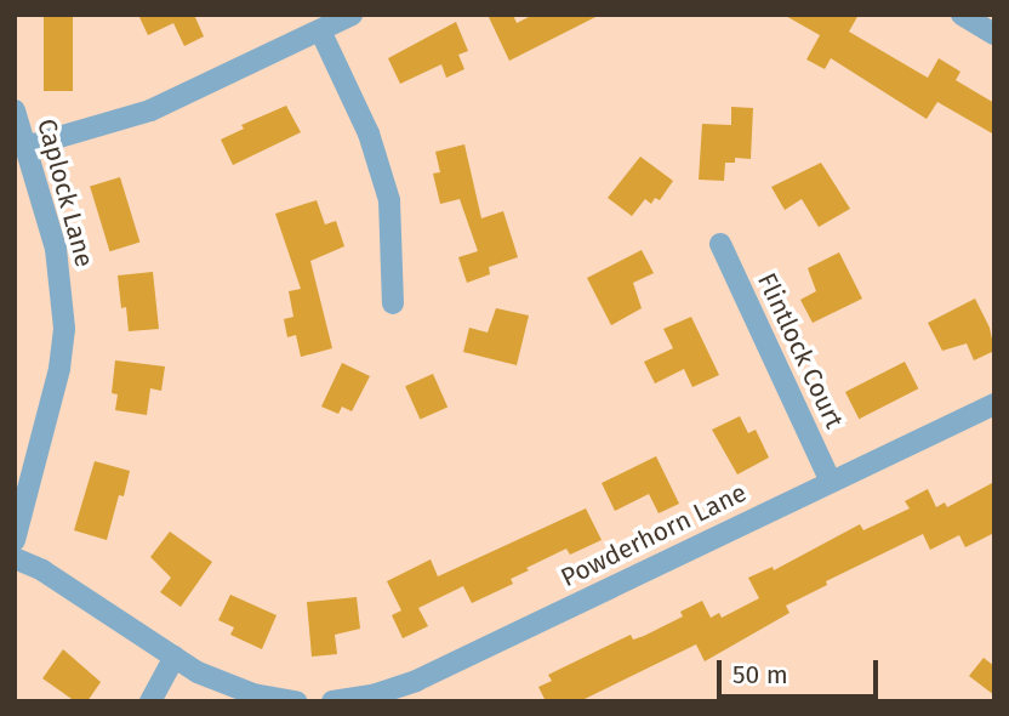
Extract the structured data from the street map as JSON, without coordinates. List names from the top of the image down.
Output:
{
  "streets": {
    "street": ["Caplock Lane", "Flintlock Court", "Powderhorn Lane"]
  },
  "crossings": [
    ["Flintlock Court", "Powderhorn Lane"]
  ],
  "scale_bar": "50 m"
}
